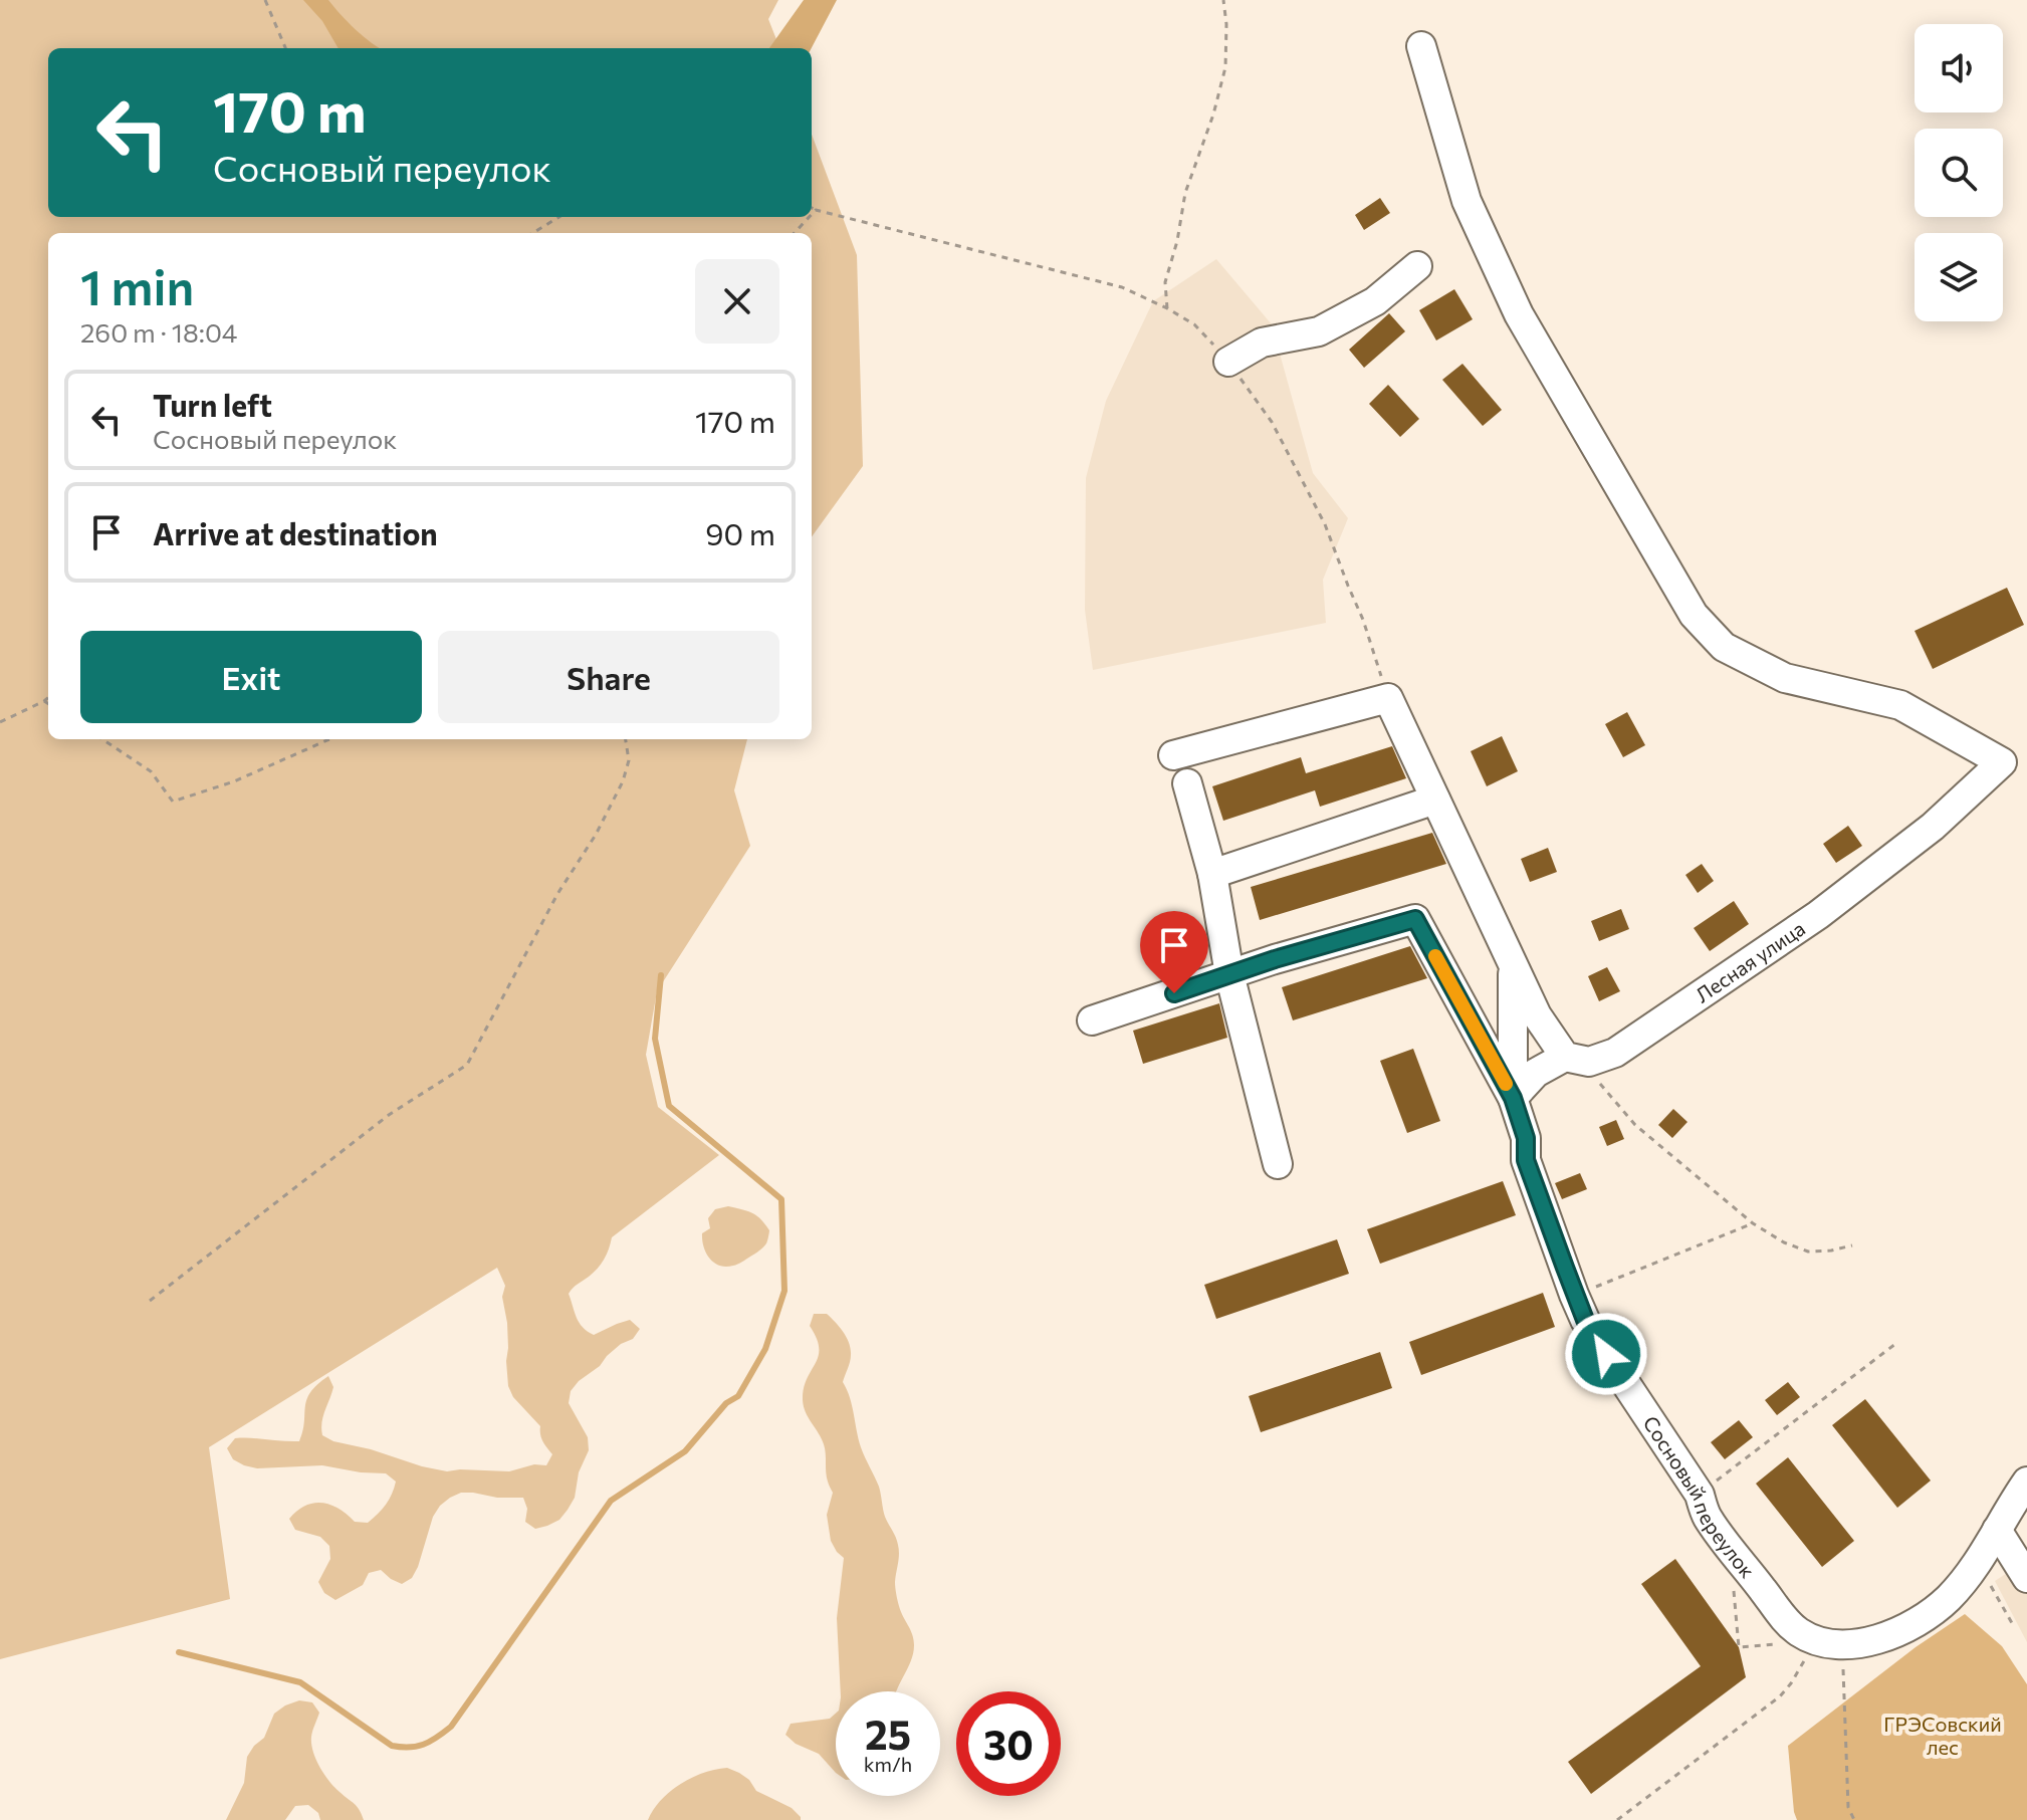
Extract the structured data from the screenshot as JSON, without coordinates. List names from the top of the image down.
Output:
{
  "streets": {
    "street": ["Лесная улица", "Сосновый переулок"]
  },
  "crossings": [
    ["Лесная улица", "Сосновый переулок"]
  ],
  "parks": ["ГРЭСовский лес"],
  "page": {
    "turn": ["170 m", "Сосновый переулок"],
    "heading": ["1 min", "260 m · 18:04"],
    "list": [
      {
        "name": "Turn left",
        "note": "Сосновый переулок",
        "value": "170 m"
      },
      {
        "name": "Arrive at destination",
        "value": "90 m"
      }
    ],
    "buttons": ["Exit", "Share"],
    "speed": "25 km/h",
    "limit": "30"
  }
}
